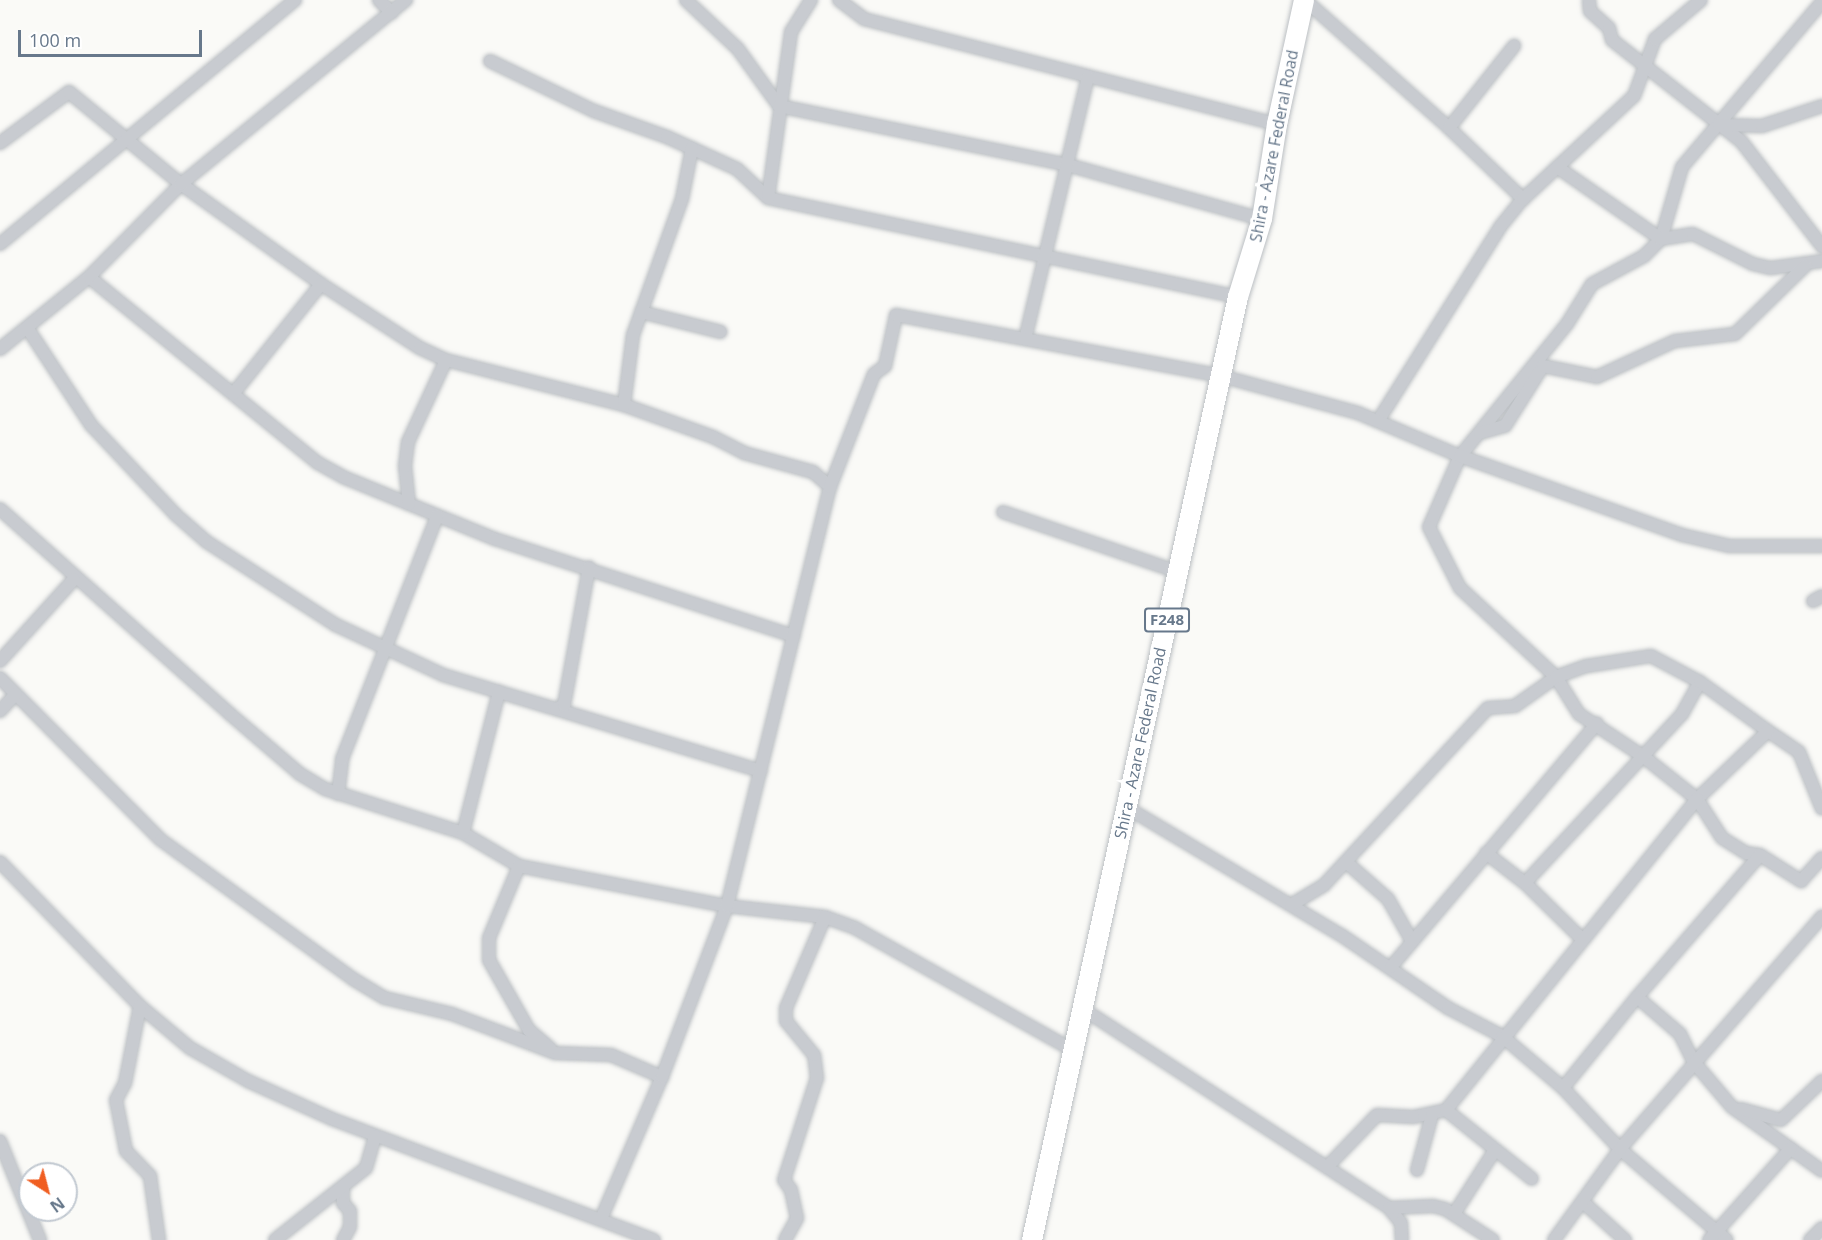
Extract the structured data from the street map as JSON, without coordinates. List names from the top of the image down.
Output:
{
  "streets": {
    "main road": ["Shira - Azare Federal Road", "F248"]
  },
  "scale_bar": "100 m",
  "north": "bottom right"
}
